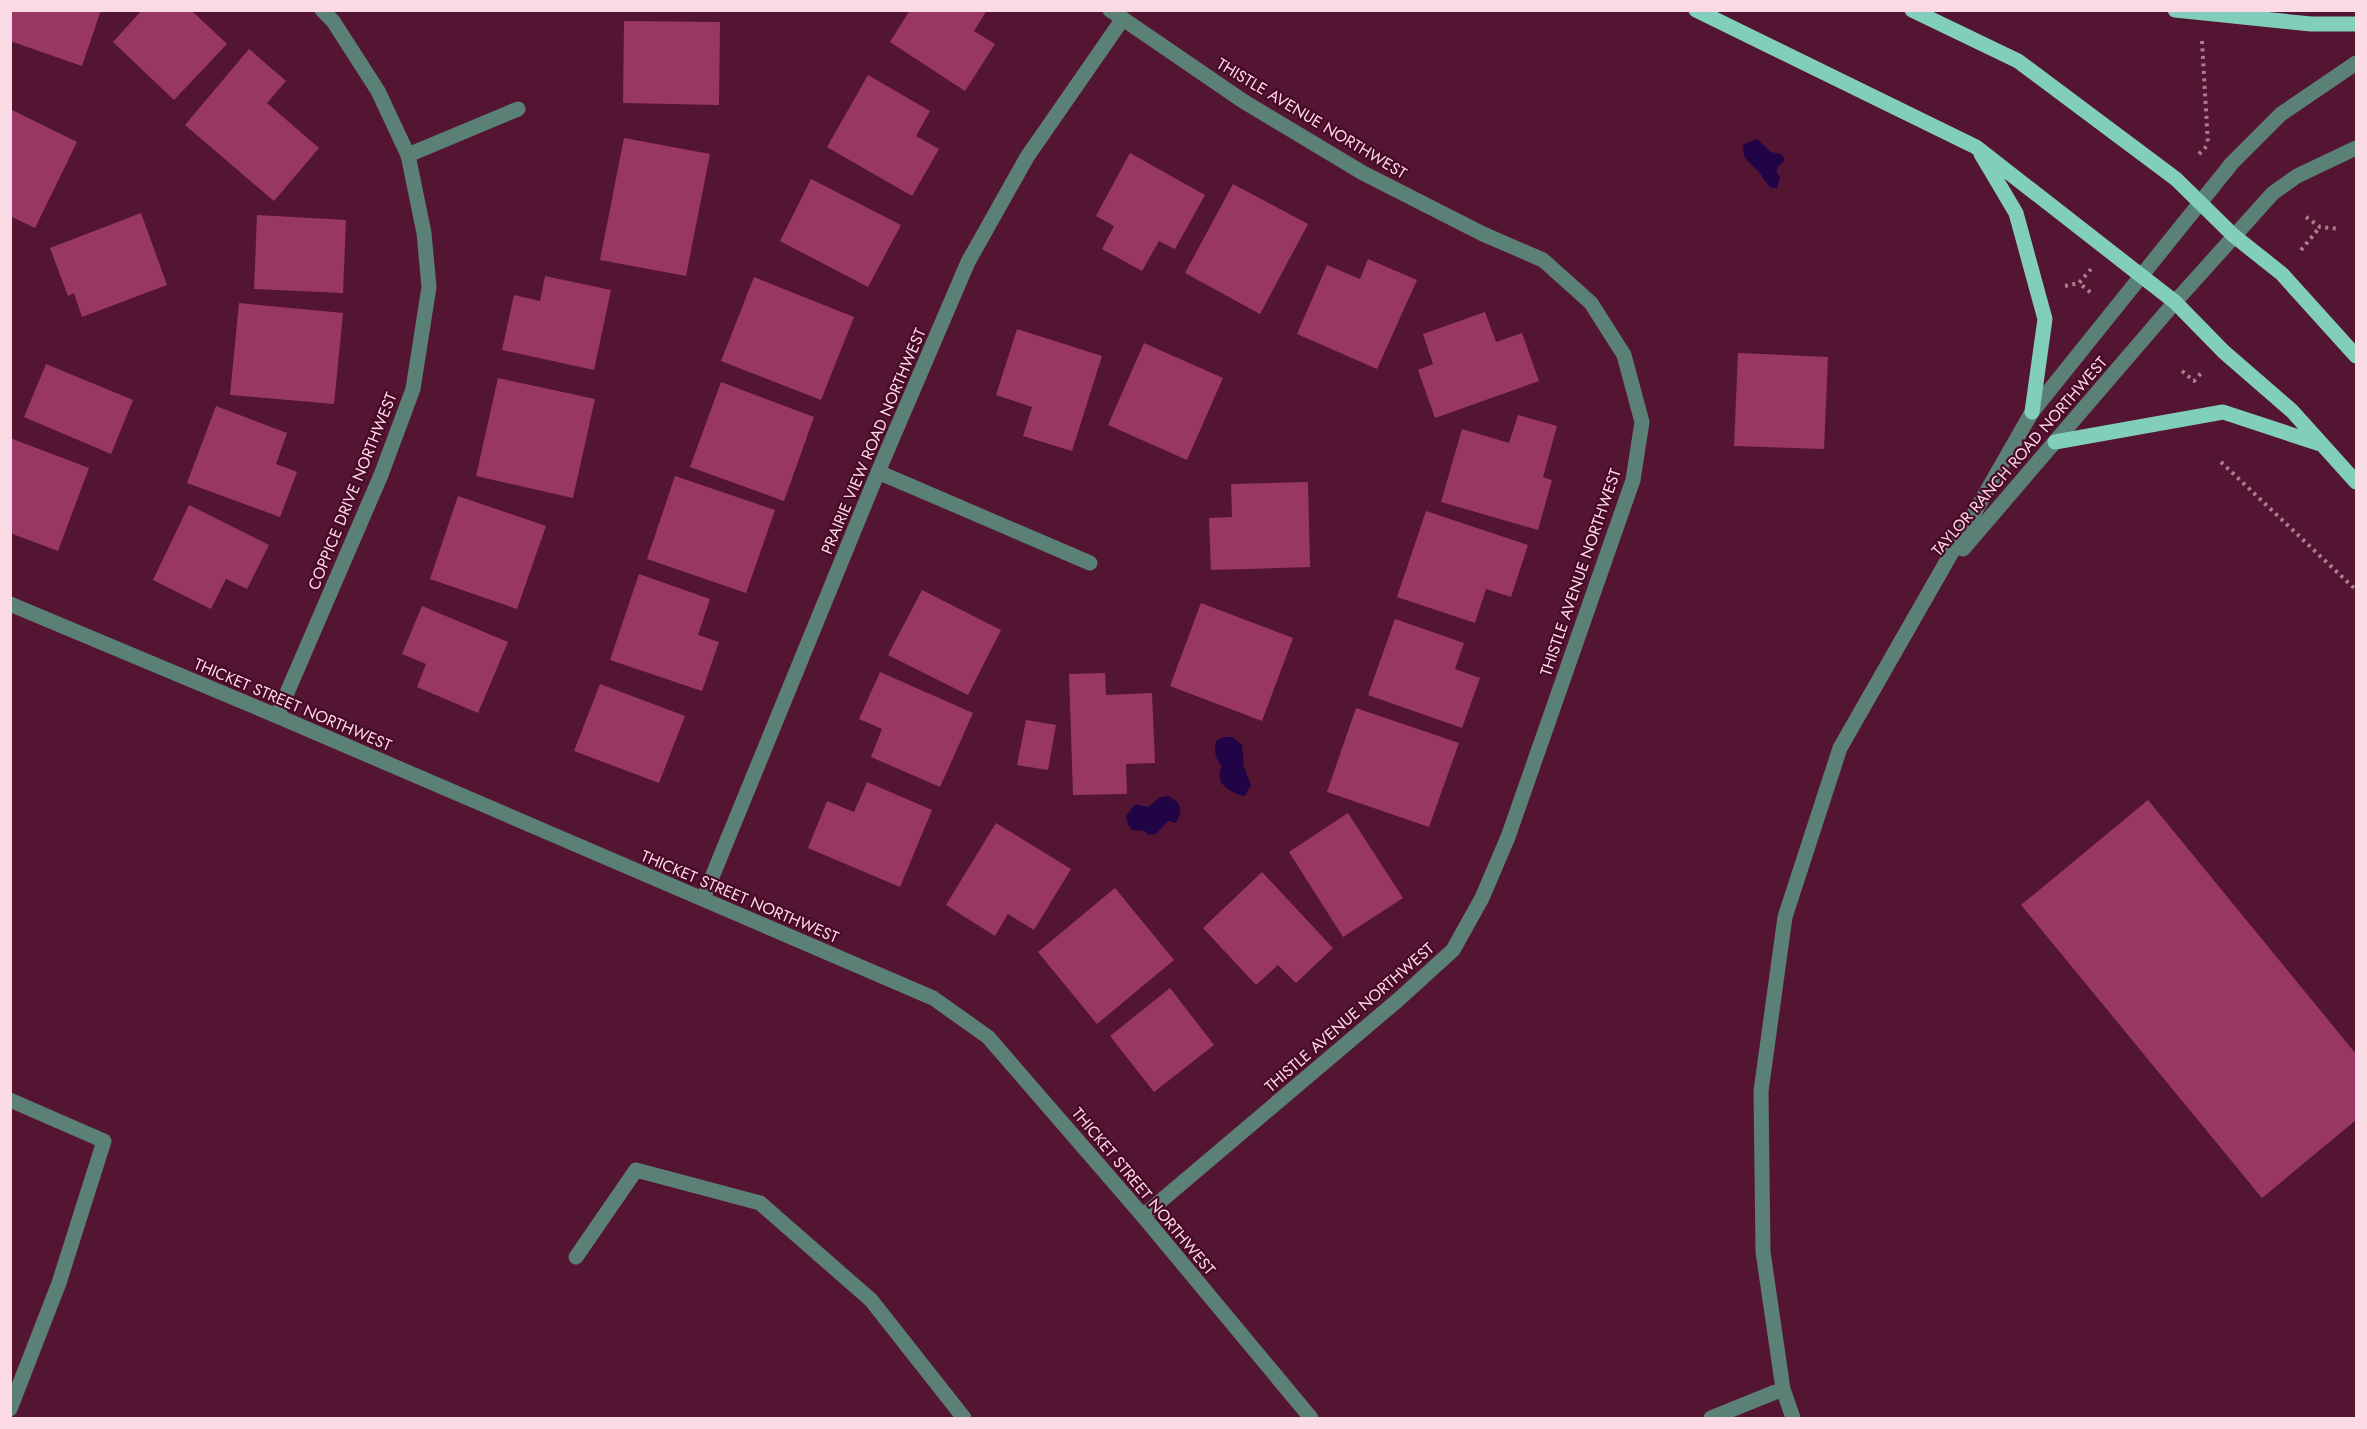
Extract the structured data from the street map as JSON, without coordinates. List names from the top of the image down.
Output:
{
  "streets": {
    "street": [
      "THISTLE AVENUE NORTHWEST",
      "PRAIRIE VIEW ROAD NORTHWEST",
      "TAYLOR RANCH ROAD NORTHWEST",
      "COPPICE DRIVE NORTHWEST",
      "THICKET STREET NORTHWEST"
    ]
  },
  "crossings": [
    ["THISTLE AVENUE NORTHWEST", "PRAIRIE VIEW ROAD NORTHWEST"],
    ["THISTLE AVENUE NORTHWEST", "THICKET STREET NORTHWEST"],
    ["PRAIRIE VIEW ROAD NORTHWEST", "THICKET STREET NORTHWEST"],
    ["COPPICE DRIVE NORTHWEST", "THICKET STREET NORTHWEST"]
  ]
}
